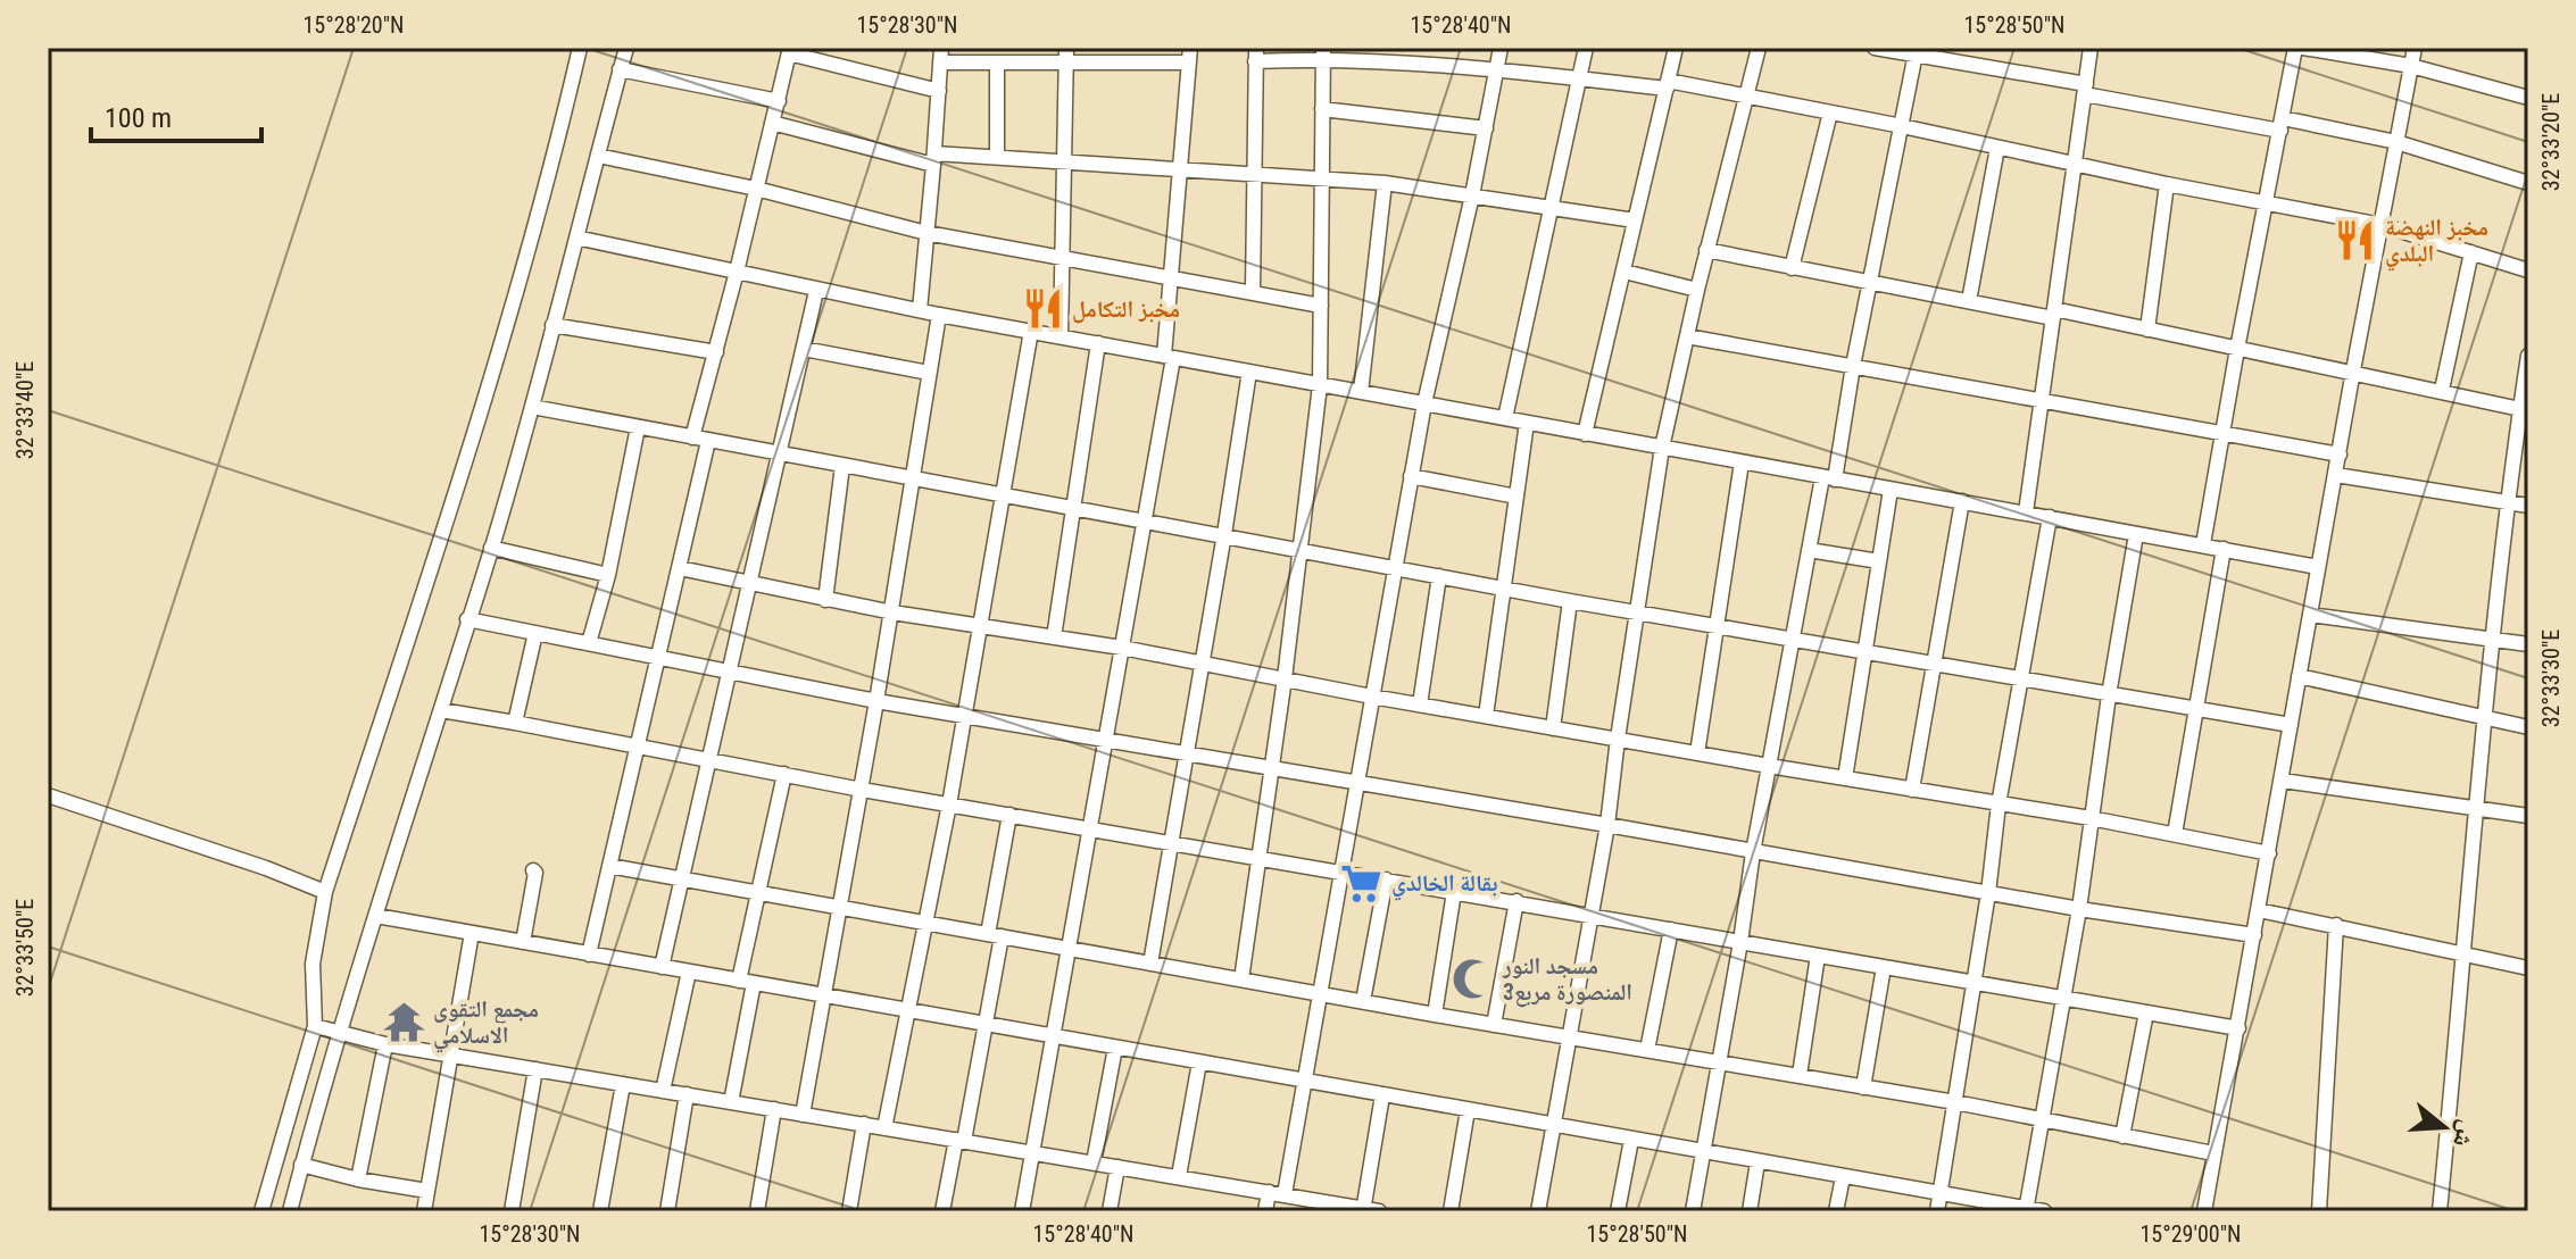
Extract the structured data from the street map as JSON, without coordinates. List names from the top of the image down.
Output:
{
  "places": {
    "restaurant": ["مخبز النهضة البلدي", "مخبز التكامل"],
    "supermarket": ["بقالة الخالدي"],
    "mosque": ["مسجد النور المنصورة مربع3"],
    "temple": ["مجمع التقوى الاسلامي"]
  },
  "scale_bar": "100 m",
  "north": "right",
  "coordinates": [
    "15°28'20\"N",
    "15°28'30\"N",
    "15°28'40\"N",
    "15°28'50\"N",
    "32°33'20\"E",
    "32°33'40\"E",
    "32°33'30\"E",
    "32°33'50\"E",
    "15°29'00\"N"
  ]
}
